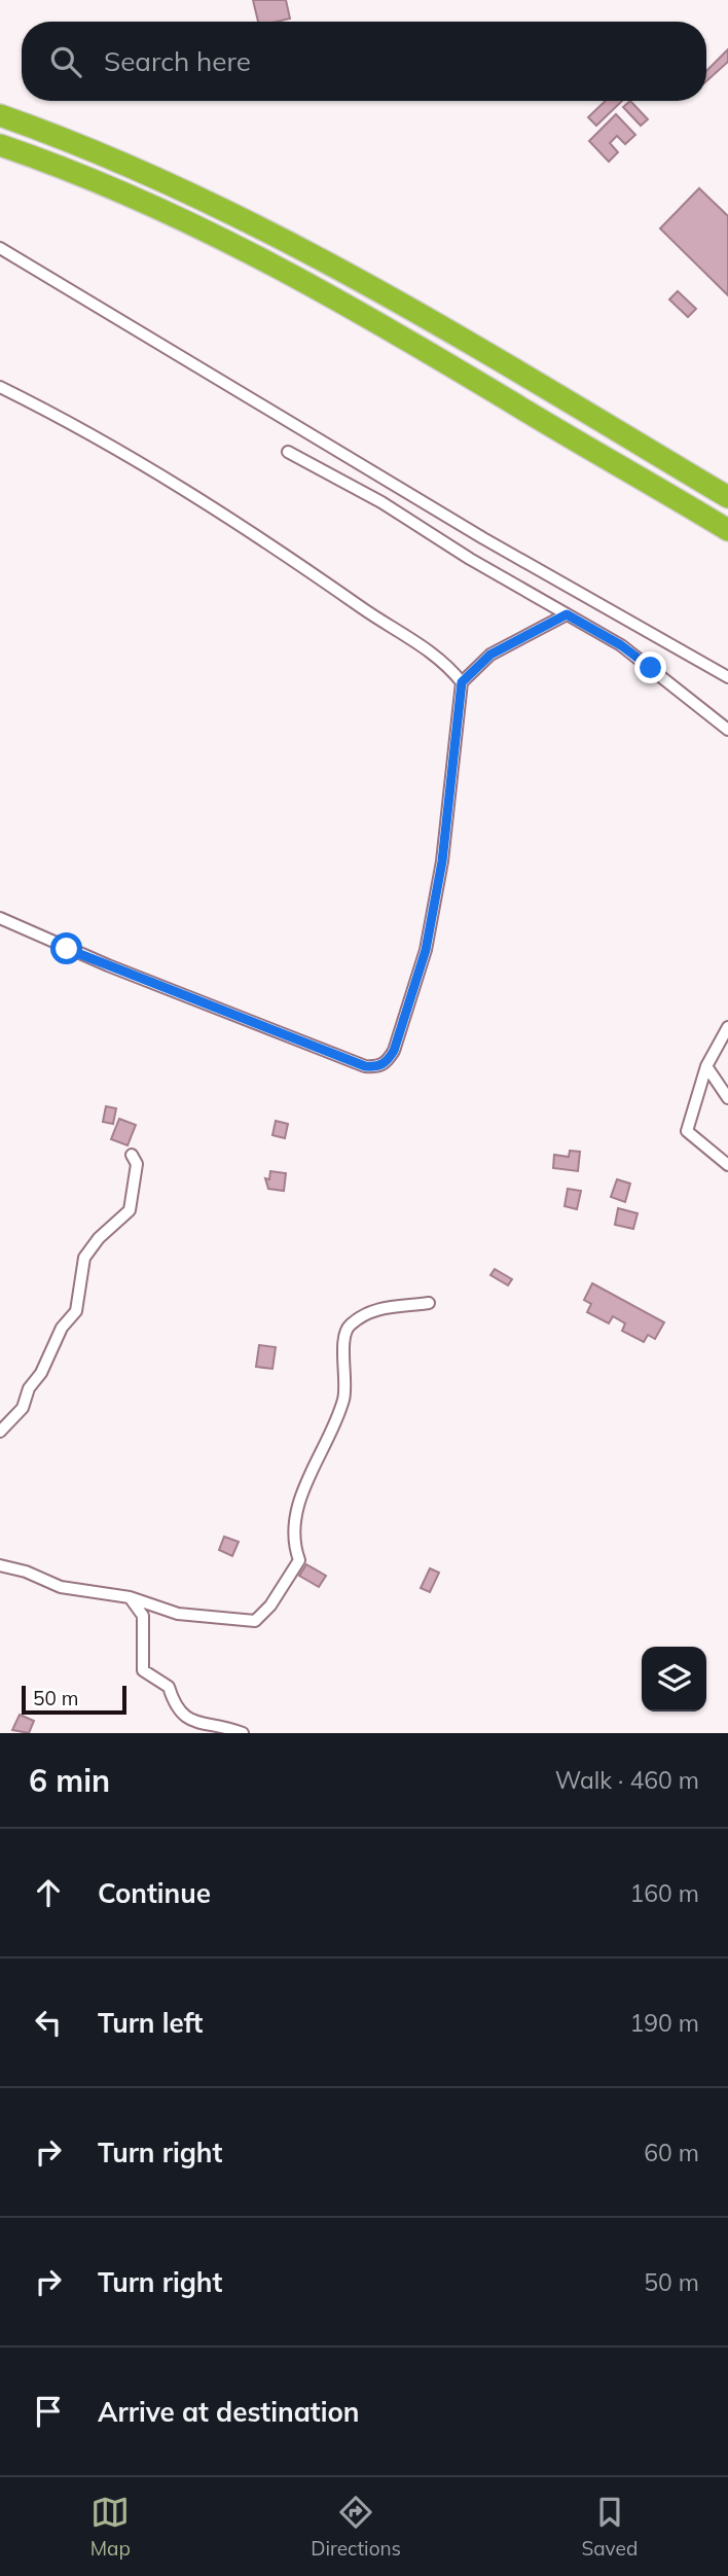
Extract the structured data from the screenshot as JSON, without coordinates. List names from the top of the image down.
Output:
{
  "scale_bar": "50 m",
  "page": {
    "search": "Search here",
    "scale": "50 m",
    "heading": ["6 min", "Walk · 460 m"],
    "list": [
      ["Continue", "160 m"],
      ["Turn left", "190 m"],
      ["Turn right", "60 m"],
      ["Turn right", "50 m"],
      "Arrive at destination"
    ],
    "nav": ["Map", "Directions", "Saved"]
  }
}
